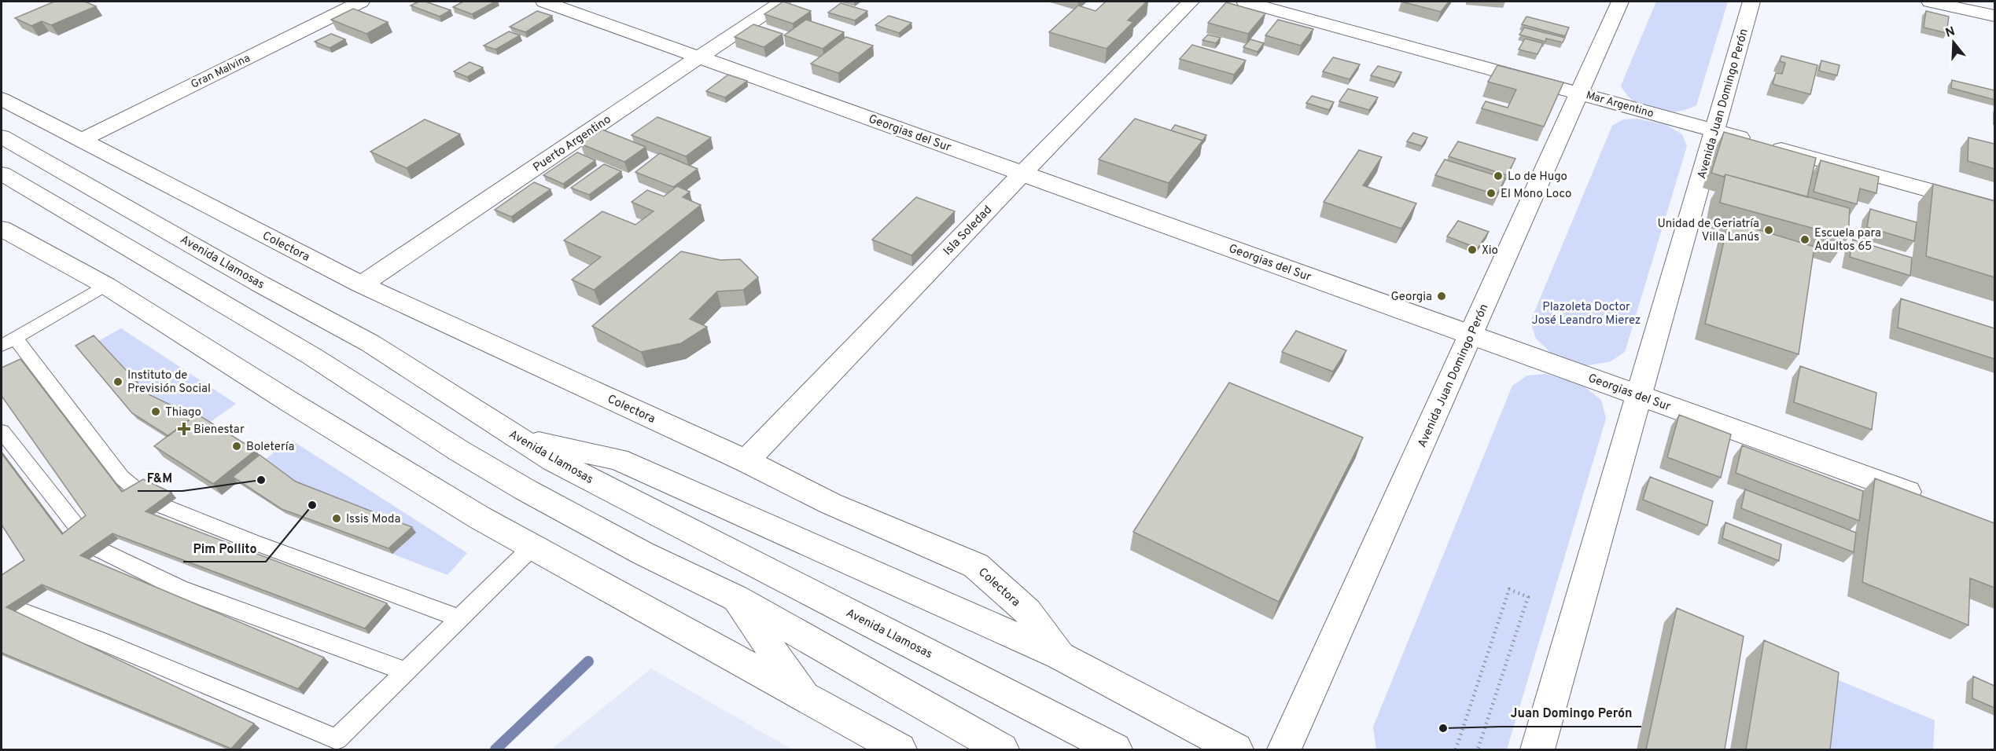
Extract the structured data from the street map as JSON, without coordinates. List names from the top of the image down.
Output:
{
  "streets": {
    "main road": [
      "Gran Malvina",
      "Mar Argentino",
      "Avenida Juan Domingo Perón",
      "Georgias del Sur",
      "Puerto Argentino",
      "Isla Soledad",
      "Colectora",
      "Avenida Llamosas"
    ]
  },
  "crossings": [
    ["Gran Malvina", "Colectora"],
    ["Mar Argentino", "Avenida Juan Domingo Perón"],
    ["Avenida Juan Domingo Perón", "Georgias del Sur"],
    ["Georgias del Sur", "Puerto Argentino"],
    ["Georgias del Sur", "Isla Soledad"],
    ["Puerto Argentino", "Colectora"],
    ["Isla Soledad", "Colectora"]
  ],
  "parks": ["Plazoleta Doctor José Leandro Mierez"],
  "places": {
    "other": [
      "Lo de Hugo",
      "El Mono Loco",
      "Unidad de Geriatría Villa Lanús",
      "Escuela para Adultos 65",
      "Xio",
      "Georgia",
      "Instituto de Previsión Social",
      "Thiago",
      "Boletería",
      "F&M",
      "Pim Pollito",
      "Issis Moda",
      "Juan Domingo Perón"
    ],
    "health": ["Bienestar"]
  },
  "north": "top"
}
